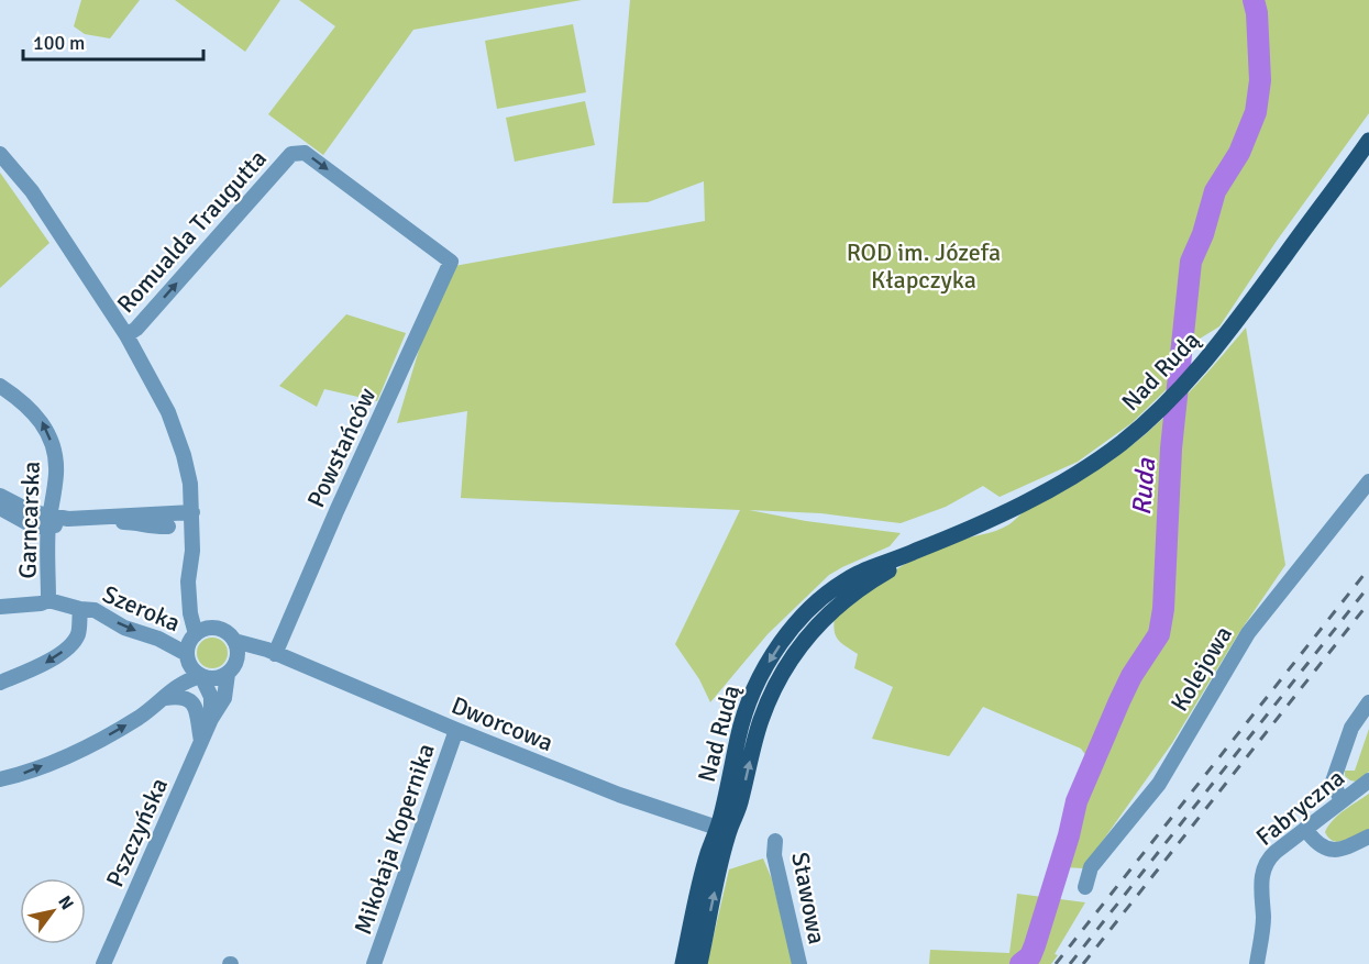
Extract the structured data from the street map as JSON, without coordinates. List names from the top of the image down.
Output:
{
  "streets": {
    "main road": ["Nad Rudą"],
    "street": [
      "Romualda Traugutta",
      "Powstańców",
      "Garncarska",
      "Szeroka",
      "Kolejowa",
      "Dworcowa",
      "Fabryczna",
      "Pszczyńska",
      "Mikołaja Kopernika",
      "Stawowa"
    ]
  },
  "crossings": [
    ["Romualda Traugutta", "Powstańców"],
    ["Nad Rudą", "Dworcowa"],
    ["Powstańców", "Dworcowa"],
    ["Garncarska", "Szeroka"],
    ["Szeroka", "Dworcowa"],
    ["Szeroka", "Pszczyńska"],
    ["Dworcowa", "Pszczyńska"],
    ["Dworcowa", "Mikołaja Kopernika"]
  ],
  "water": ["Ruda"],
  "parks": ["ROD im. Józefa Kłapczyka"],
  "scale_bar": "100 m",
  "north": "top right"
}
